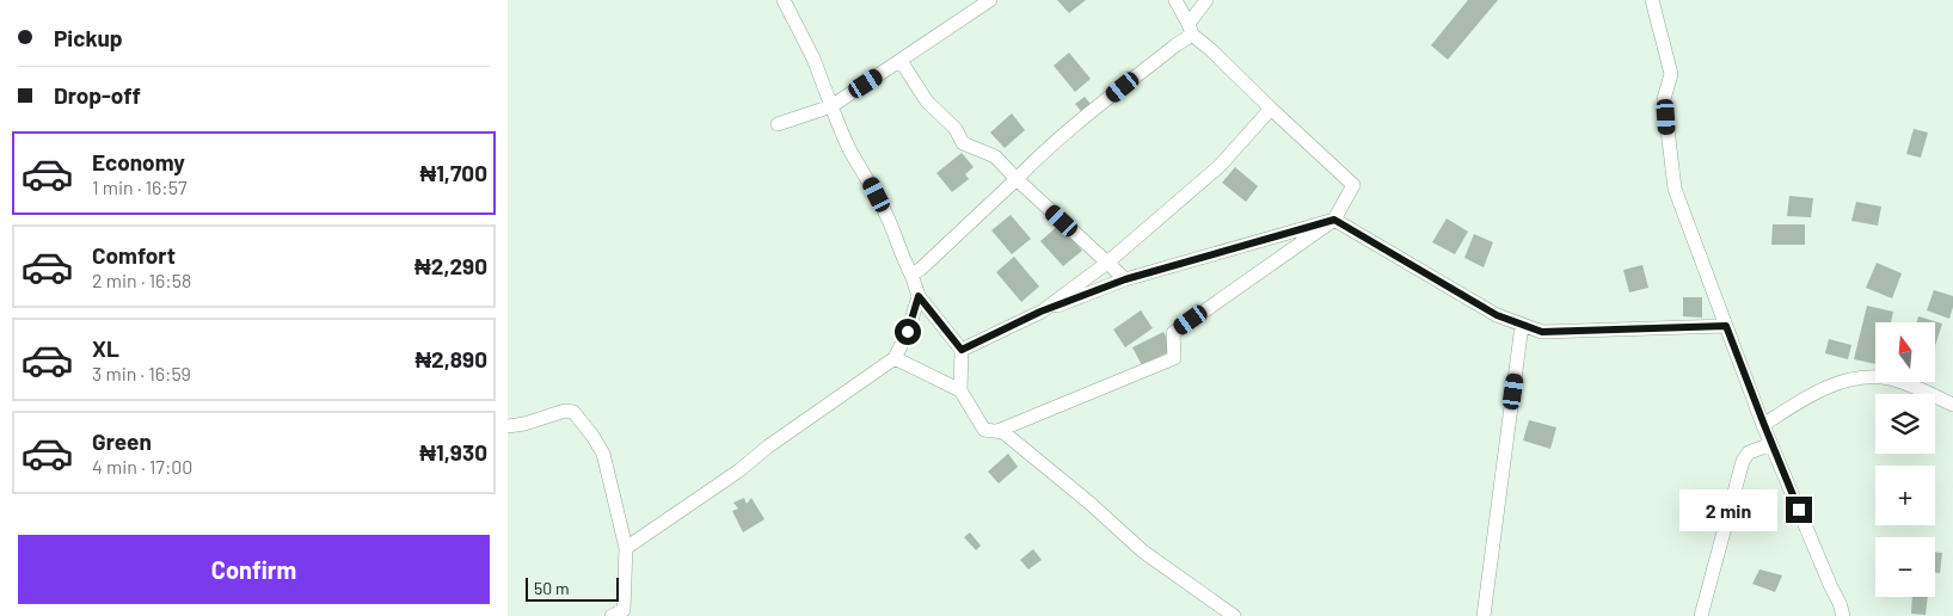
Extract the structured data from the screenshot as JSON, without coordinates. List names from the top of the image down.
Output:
{
  "scale_bar": "50 m",
  "north": "top",
  "page": {
    "banner": ["Pickup", "Drop-off"],
    "list": [
      {
        "name": "Economy",
        "note": "1 min · 16:57",
        "value": "₦1,700"
      },
      {
        "name": "Comfort",
        "note": "2 min · 16:58",
        "value": "₦2,290"
      },
      {
        "name": "XL",
        "note": "3 min · 16:59",
        "value": "₦2,890"
      },
      {
        "name": "Green",
        "note": "4 min · 17:00",
        "value": "₦1,930"
      }
    ],
    "map_buttons": ["+", "−"],
    "bubble": "2 min",
    "buttons": "Confirm",
    "scale": "50 m"
  }
}
